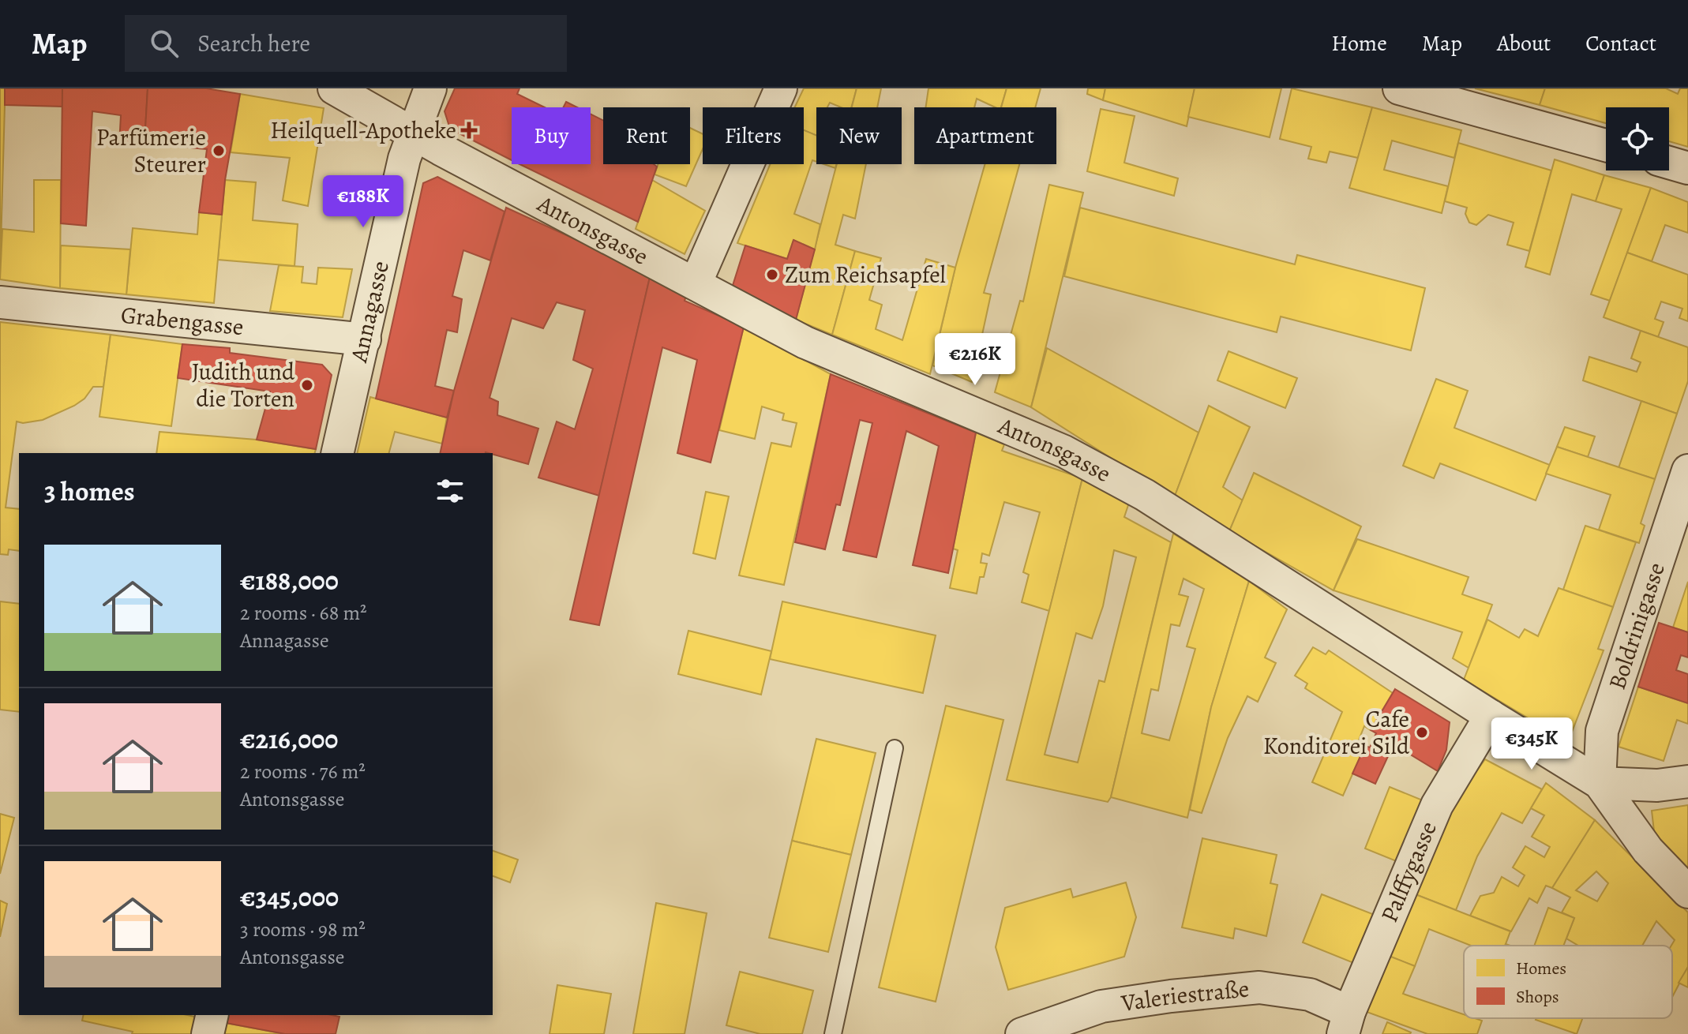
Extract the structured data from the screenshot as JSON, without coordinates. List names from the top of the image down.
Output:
{
  "streets": {
    "street": [
      "Antonsgasse",
      "Annagasse",
      "Grabengasse",
      "Boldrinigasse",
      "Palffygasse",
      "Valeriestraße"
    ]
  },
  "crossings": [
    ["Antonsgasse", "Annagasse"],
    ["Antonsgasse", "Boldrinigasse"],
    ["Antonsgasse", "Palffygasse"],
    ["Annagasse", "Grabengasse"],
    ["Palffygasse", "Valeriestraße"]
  ],
  "places": {
    "health": ["Heilquell-Apotheke"],
    "other": [
      "Parfümerie Steurer",
      "Zum Reichsapfel",
      "Judith und die Torten",
      "Cafe Konditorei Sild"
    ]
  },
  "legend": ["Homes", "Shops"],
  "page": {
    "header": "Map",
    "search": "Search here",
    "nav": [
      "Home",
      "Map",
      "About",
      "Contact"
    ],
    "chip": [
      "Buy",
      "Rent",
      "Filters",
      "New",
      "Apartment"
    ],
    "price": ["€188K", "€216K", "€345K"],
    "heading": "3 homes",
    "list": [
      {
        "name": "€188,000",
        "note": "2 rooms · 68 m² · Annagasse"
      },
      {
        "name": "€216,000",
        "note": "2 rooms · 76 m² · Antonsgasse"
      },
      {
        "name": "€345,000",
        "note": "3 rooms · 98 m² · Antonsgasse"
      }
    ]
  }
}
